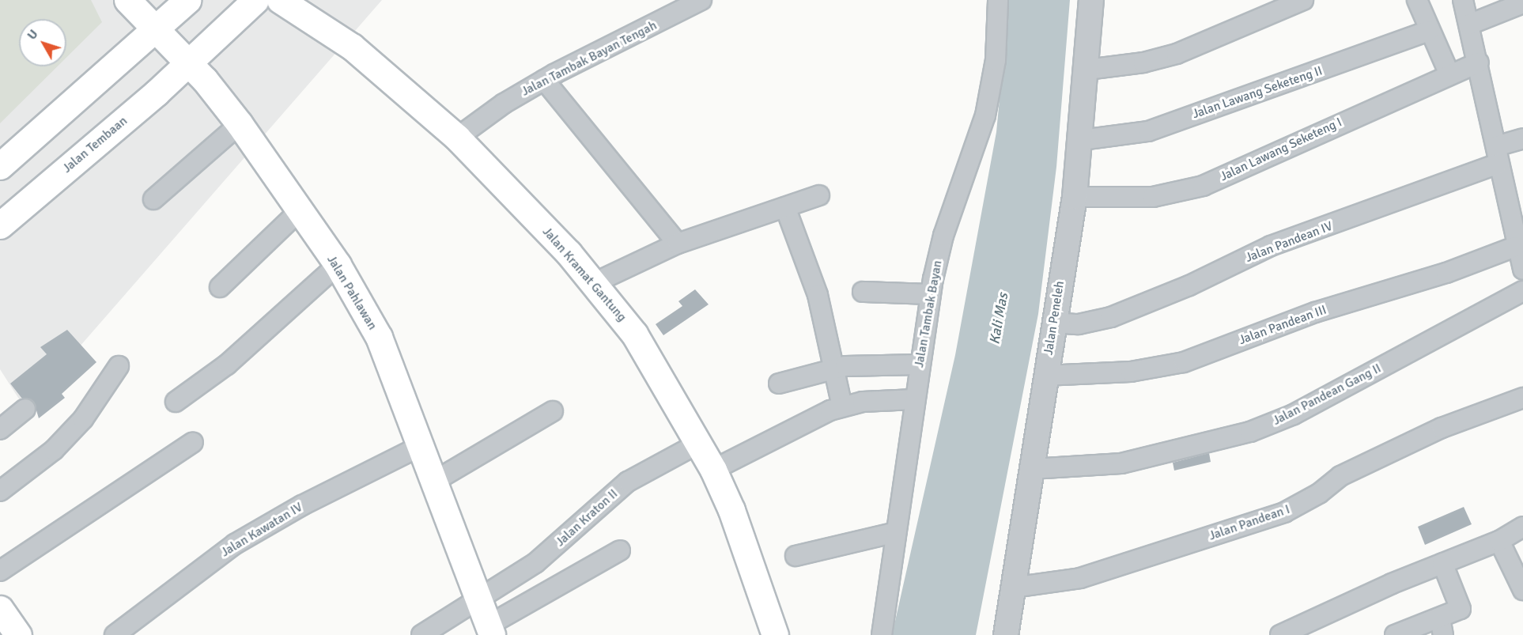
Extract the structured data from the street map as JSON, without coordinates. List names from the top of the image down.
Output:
{
  "streets": {
    "main road": ["Jalan Tembaan", "Jalan Kramat Gantung", "Jalan Pahlawan"],
    "street": [
      "Jalan Tambak Bayan Tengah",
      "Jalan Lawang Seketeng II",
      "Jalan Lawang Seketeng I",
      "Jalan Pandean IV",
      "Jalan Tambak Bayan",
      "Jalan Peneleh",
      "Jalan Pandean III",
      "Jalan Pandean Gang II",
      "Jalan Kraton II",
      "Jalan Pandean I",
      "Jalan Kawatan IV"
    ]
  },
  "crossings": [
    ["Jalan Tambak Bayan Tengah", "Jalan Kramat Gantung"],
    ["Jalan Lawang Seketeng II", "Jalan Peneleh"],
    ["Jalan Tembaan", "Jalan Pahlawan"],
    ["Jalan Lawang Seketeng I", "Jalan Peneleh"],
    ["Jalan Pandean IV", "Jalan Peneleh"],
    ["Jalan Kramat Gantung", "Jalan Kraton II"],
    ["Jalan Pahlawan", "Jalan Kraton II"],
    ["Jalan Pahlawan", "Jalan Kawatan IV"],
    ["Jalan Peneleh", "Jalan Pandean III"],
    ["Jalan Peneleh", "Jalan Pandean Gang II"],
    ["Jalan Peneleh", "Jalan Pandean I"]
  ],
  "water": ["Kali Mas"],
  "north": "top left"
}
